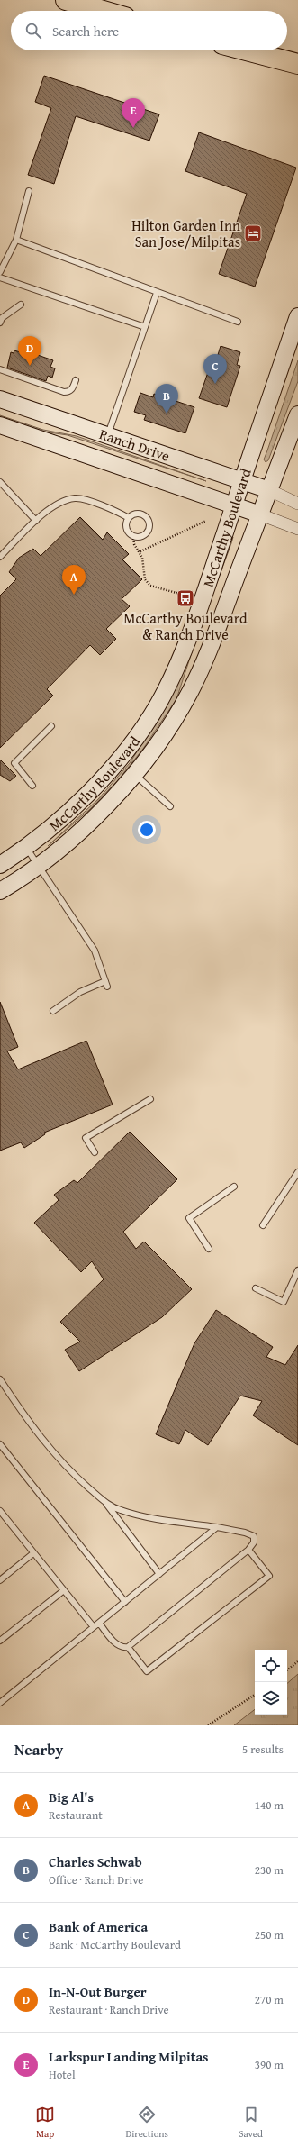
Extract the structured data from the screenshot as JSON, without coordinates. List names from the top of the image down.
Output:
{
  "streets": {
    "main road": ["Ranch Drive", "McCarthy Boulevard"]
  },
  "crossings": [
    ["Ranch Drive", "McCarthy Boulevard"]
  ],
  "places": {
    "hotel": ["Hilton Garden Inn San Jose/Milpitas"],
    "bus stop": ["McCarthy Boulevard & Ranch Drive"]
  },
  "page": {
    "search": "Search here",
    "pins": [
      "E",
      "D",
      "C",
      "B",
      "A"
    ],
    "heading": ["Nearby", "5 results"],
    "list": [
      {
        "mark": "A",
        "name": "Big Al's",
        "note": "Restaurant",
        "value": "140 m"
      },
      {
        "mark": "B",
        "name": "Charles Schwab",
        "note": "Office · Ranch Drive",
        "value": "230 m"
      },
      {
        "mark": "C",
        "name": "Bank of America",
        "note": "Bank · McCarthy Boulevard",
        "value": "250 m"
      },
      {
        "mark": "D",
        "name": "In-N-Out Burger",
        "note": "Restaurant · Ranch Drive",
        "value": "270 m"
      },
      {
        "mark": "E",
        "name": "Larkspur Landing Milpitas",
        "note": "Hotel",
        "value": "390 m"
      }
    ],
    "nav": ["Map", "Directions", "Saved"]
  }
}
